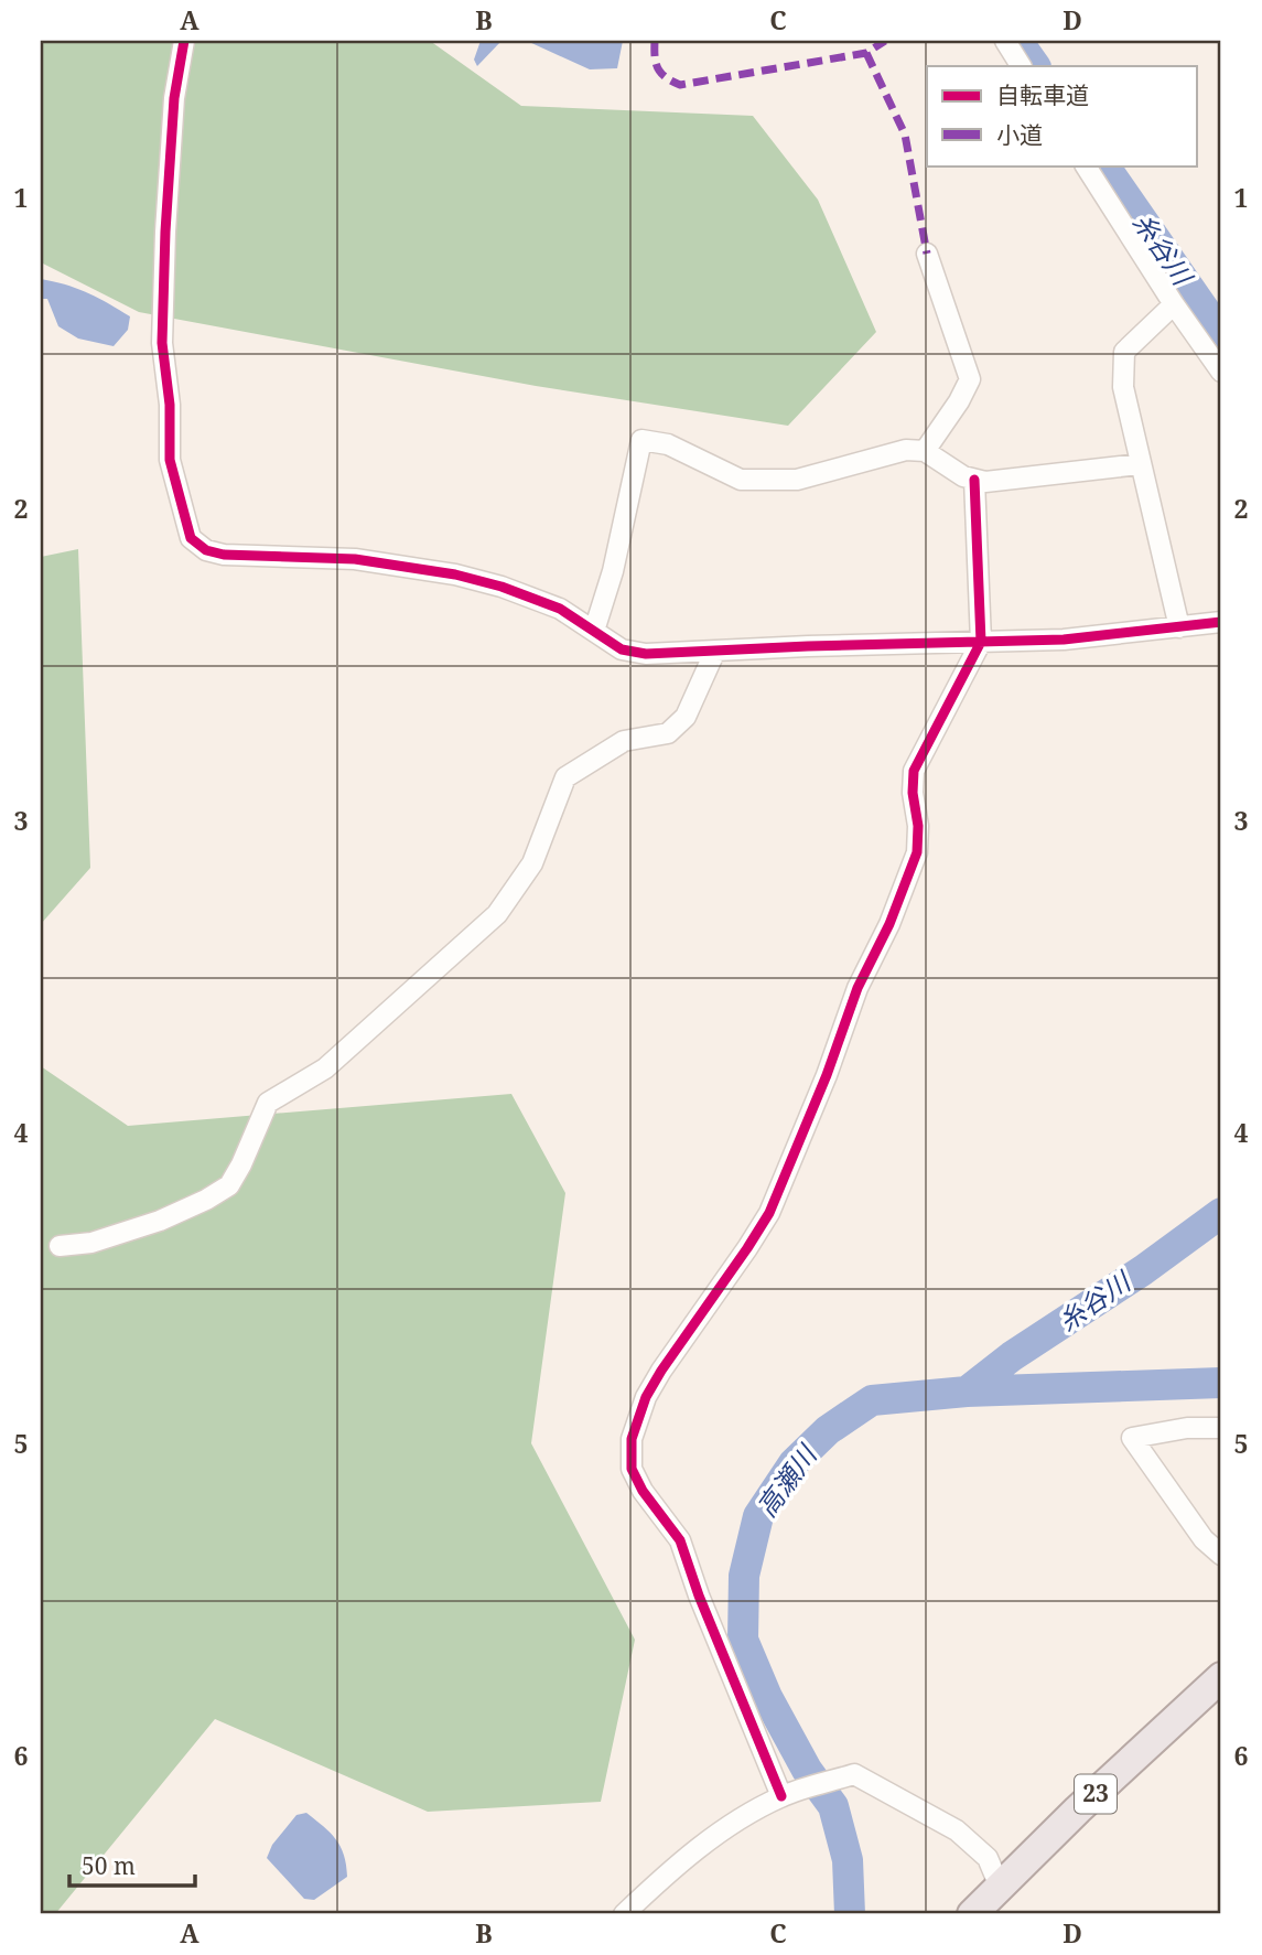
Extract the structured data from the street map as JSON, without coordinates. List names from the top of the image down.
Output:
{
  "streets": {
    "main road": ["23"]
  },
  "water": ["糸谷川", "高瀬川"],
  "legend": ["自転車道", "小道"],
  "scale_bar": "50 m",
  "grid": {
    "columns": [
      "A",
      "B",
      "C",
      "D"
    ],
    "rows": [
      "1",
      "2",
      "3",
      "4",
      "5",
      "6"
    ]
  }
}
